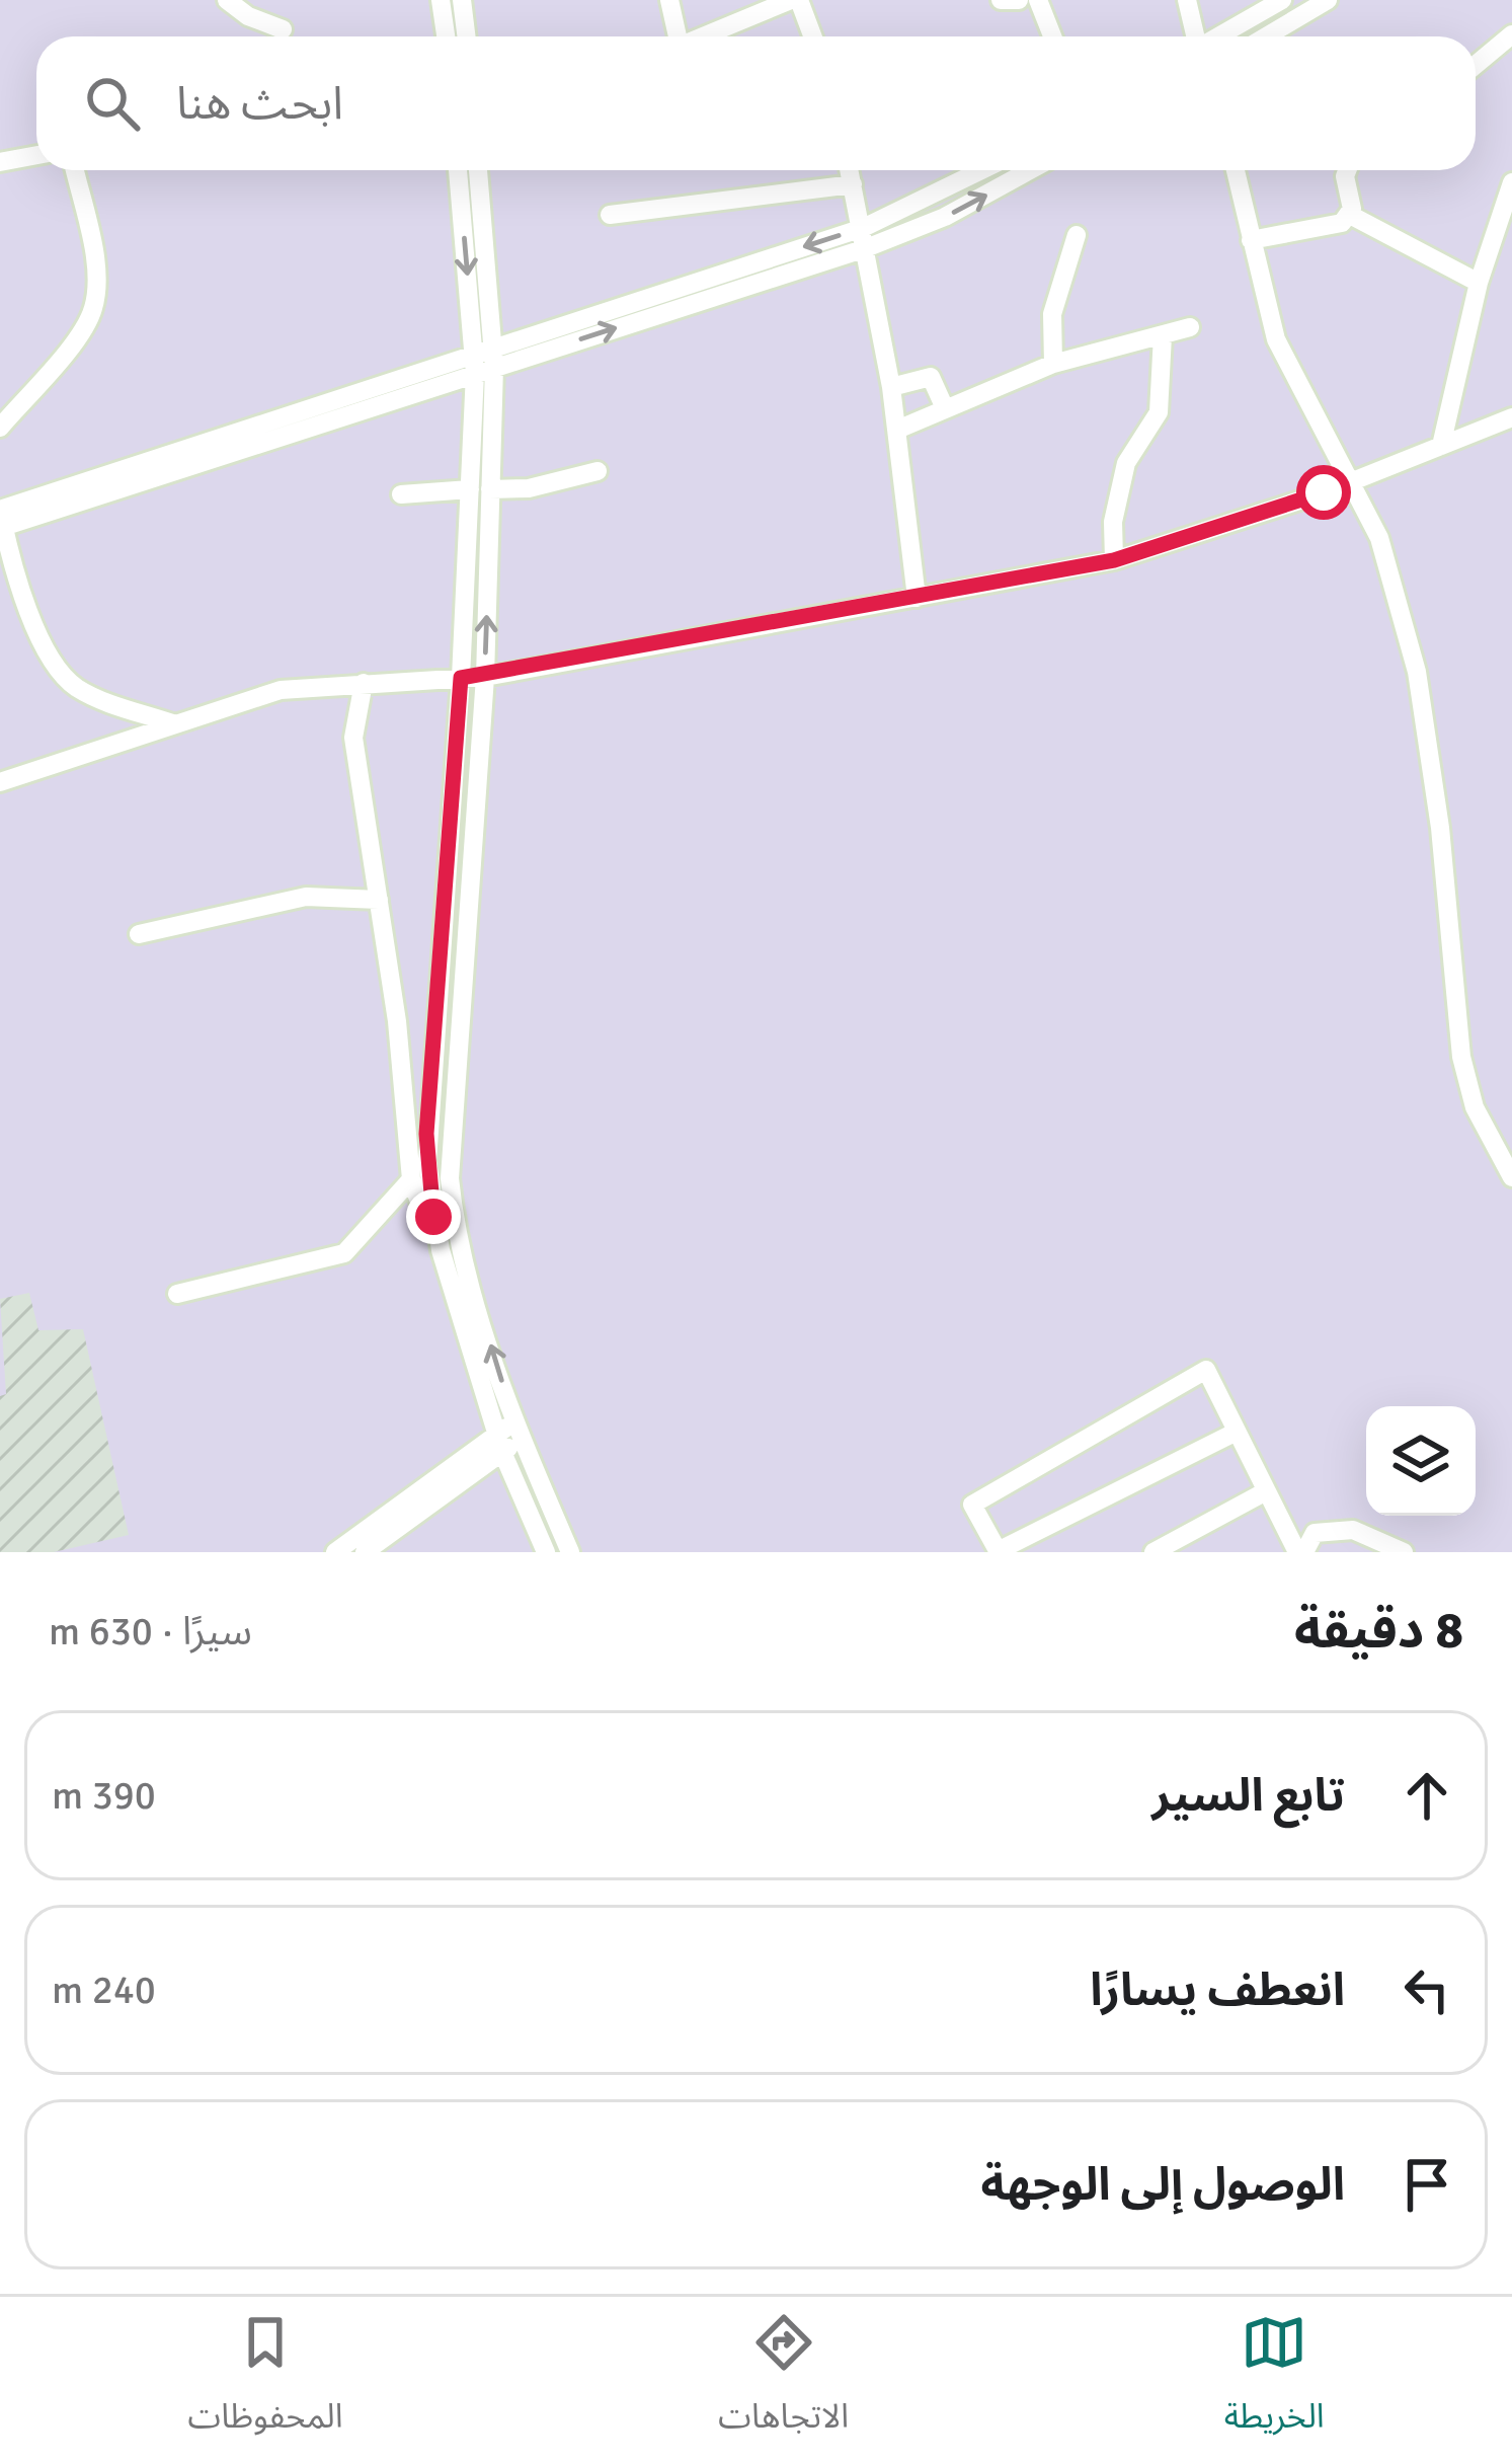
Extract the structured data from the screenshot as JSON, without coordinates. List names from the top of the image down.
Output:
{
  "page": {
    "search": "ابحث هنا",
    "heading": ["8 دقيقة", "سيرًا · 630 m"],
    "list": [
      ["تابع السير", "390 m"],
      ["انعطف يسارًا", "240 m"],
      "الوصول إلى الوجهة"
    ],
    "nav": ["الخريطة", "الاتجاهات", "المحفوظات"]
  }
}
